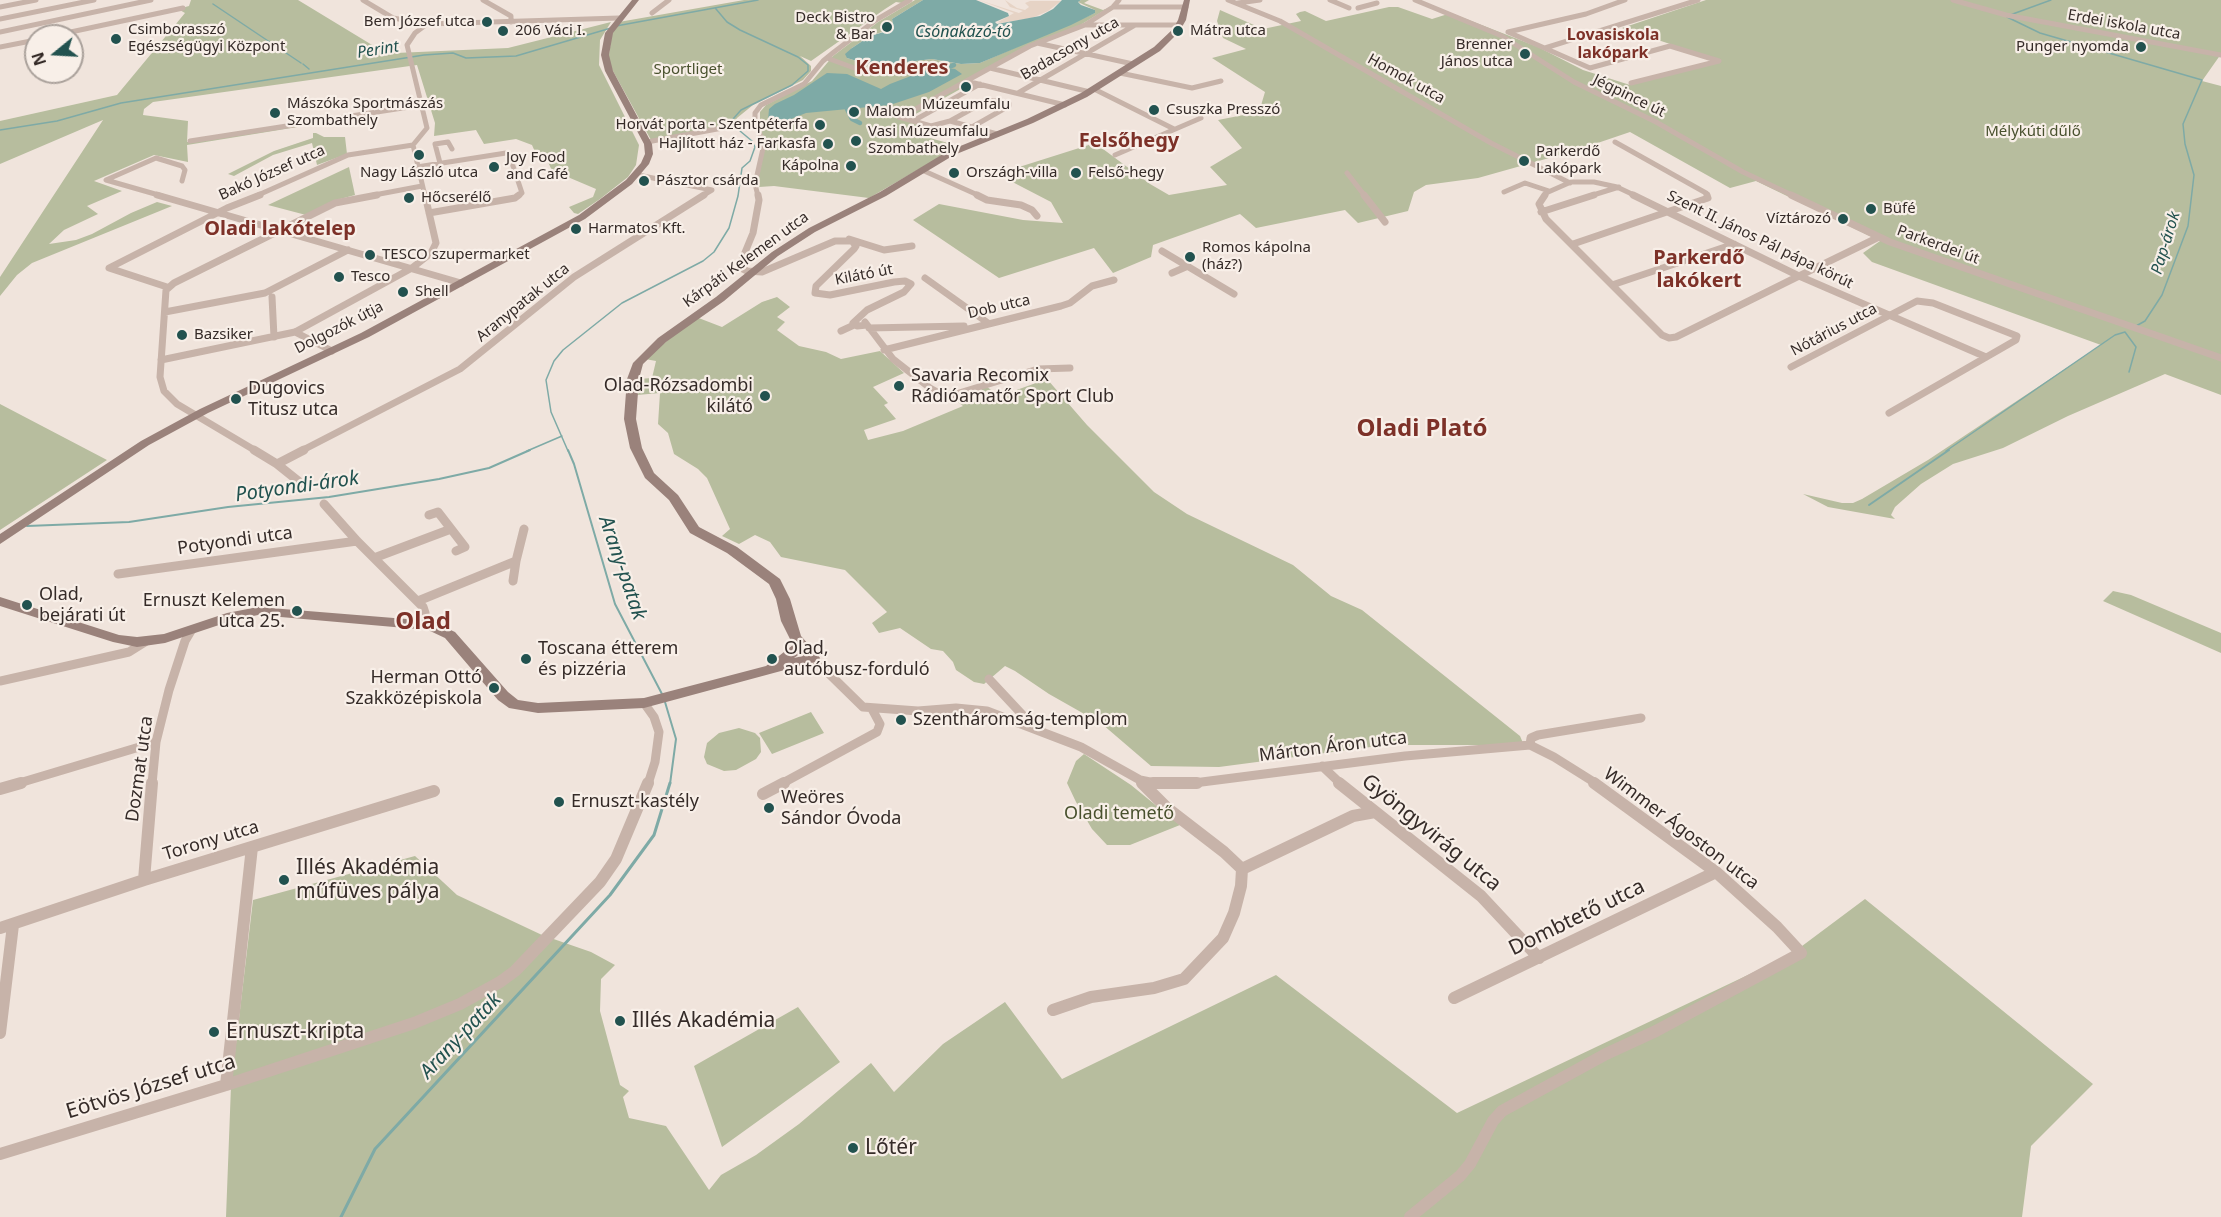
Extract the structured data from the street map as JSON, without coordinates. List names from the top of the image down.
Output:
{
  "streets": {
    "street": [
      "Erdei iskola utca",
      "Badacsony utca",
      "Homok utca",
      "Jégpince út",
      "Bakó József utca",
      "Szent II. János Pál pápa körút",
      "Parkerdei út",
      "Kárpáti Kelemen utca",
      "Kilátó út",
      "Aranypatak utca",
      "Dob utca",
      "Dolgozók útja",
      "Nótárius utca",
      "Potyondi utca",
      "Márton Áron utca",
      "Dozmat utca",
      "Wimmer Ágoston utca",
      "Gyöngyvirág utca",
      "Torony utca",
      "Dombtető utca",
      "Eötvös József utca"
    ]
  },
  "crossings": [
    ["Homok utca", "Szent II. János Pál pápa körút"],
    ["Jégpince út", "Parkerdei út"],
    ["Szent II. János Pál pápa körút", "Nótárius utca"],
    ["Aranypatak utca", "Dolgozók útja"],
    ["Márton Áron utca", "Wimmer Ágoston utca"],
    ["Márton Áron utca", "Gyöngyvirág utca"],
    ["Dozmat utca", "Torony utca"],
    ["Wimmer Ágoston utca", "Dombtető utca"],
    ["Gyöngyvirág utca", "Dombtető utca"]
  ],
  "districts": [
    "Lovasiskola lakópark",
    "Kenderes",
    "Felsőhegy",
    "Oladi lakótelep",
    "Parkerdő lakókert",
    "Oladi Plató",
    "Olad"
  ],
  "water": [
    "Csónakázó-tó",
    "Perint",
    "Pap-árok",
    "Potyondi-árok",
    "Arany-patak"
  ],
  "parks": ["Sportliget", "Mélykúti dűlő", "Oladi temető"],
  "places": [
    "Bem József utca",
    "Deck Bistro & Bar",
    "206 Váci I.",
    "Mátra utca",
    "Csimborasszó Egészségügyi Központ",
    "Punger nyomda",
    "Brenner János utca",
    "Múzeumfalu",
    "Csuszka Presszó",
    "Malom",
    "Mászóka Sportmászás Szombathely",
    "Horvát porta - Szentpéterfa",
    "Vasi Múzeumfalu Szombathely",
    "Hajlított ház - Farkasfa",
    "Nagy László utca",
    "Parkerdő Lakópark",
    "Kápolna",
    "Joy Food and Café",
    "Országh-villa",
    "Felső-hegy",
    "Pásztor csárda",
    "Hőcserélő",
    "Büfé",
    "Víztározó",
    "Harmatos Kft.",
    "TESCO szupermarket",
    "Romos kápolna (ház?)",
    "Tesco",
    "Shell",
    "Bazsiker",
    "Savaria Recomix Rádióamatőr Sport Club",
    "Olad-Rózsadombi kilátó",
    "Dugovics Titusz utca",
    "Olad, bejárati út",
    "Ernuszt Kelemen utca 25.",
    "Toscana étterem és pizzéria",
    "Olad, autóbusz-forduló",
    "Herman Ottó Szakközépiskola",
    "Szentháromság-templom",
    "Ernuszt-kastély",
    "Weöres Sándor Óvoda",
    "Illés Akadémia műfüves pálya",
    "Illés Akadémia",
    "Ernuszt-kripta",
    "Lőtér"
  ],
  "north": "left"
}
